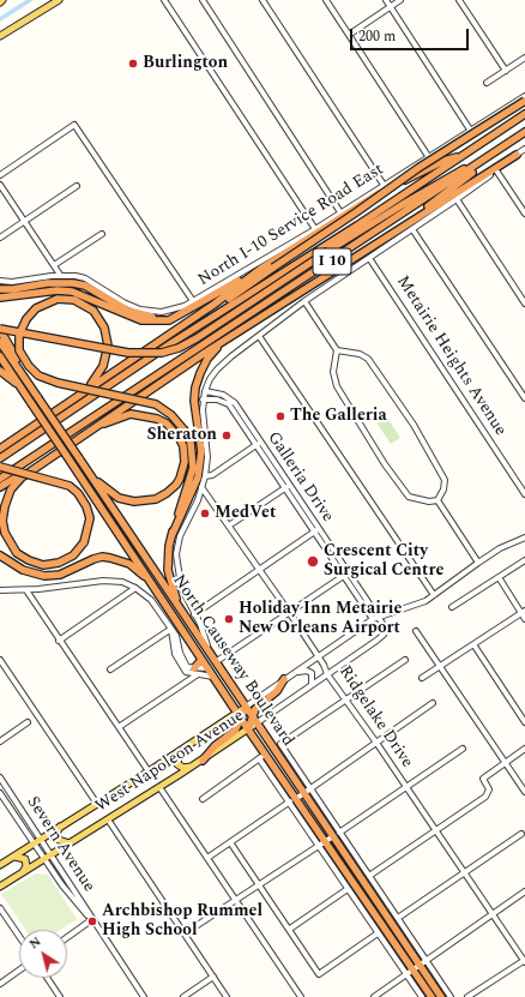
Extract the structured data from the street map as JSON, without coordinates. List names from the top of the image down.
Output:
{
  "streets": {
    "highway": ["I 10", "North Causeway Boulevard"],
    "main road": ["West Napoleon Avenue"],
    "street": [
      "North I-10 Service Road East",
      "Metairie Heights Avenue",
      "Galleria Drive",
      "Ridgelake Drive",
      "Severn Avenue"
    ]
  },
  "crossings": [
    ["Galleria Drive", "West Napoleon Avenue"],
    ["North Causeway Boulevard", "Ridgelake Drive"],
    ["North Causeway Boulevard", "West Napoleon Avenue"],
    ["Ridgelake Drive", "West Napoleon Avenue"],
    ["West Napoleon Avenue", "Severn Avenue"]
  ],
  "places": [
    "Burlington",
    "The Galleria",
    "Sheraton",
    "MedVet",
    "Crescent City Surgical Centre",
    "Holiday Inn Metairie New Orleans Airport",
    "Archbishop Rummel High School"
  ],
  "scale_bar": "200 m",
  "north": "top left"
}
